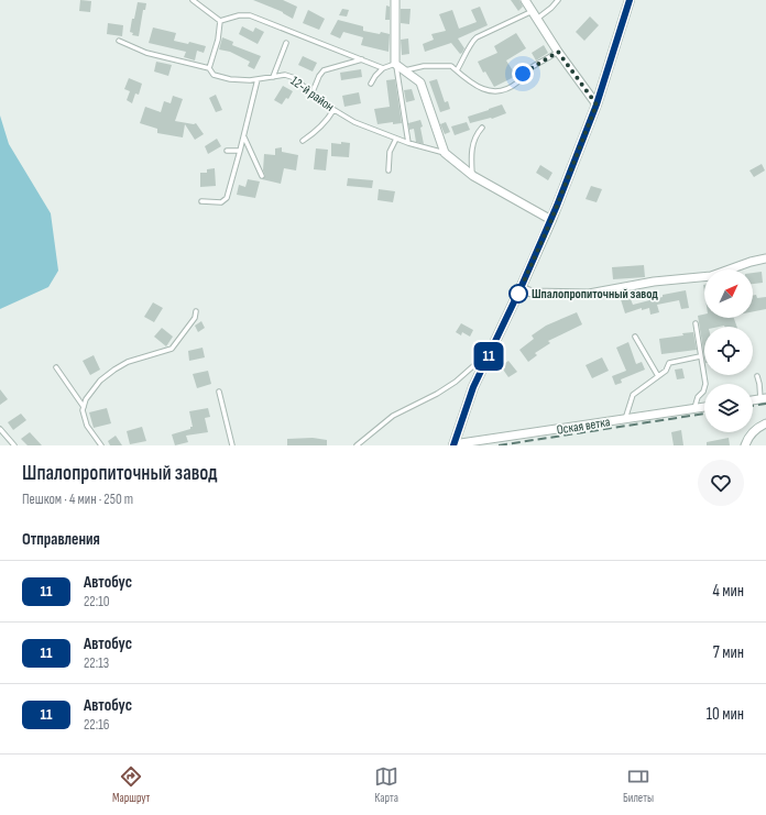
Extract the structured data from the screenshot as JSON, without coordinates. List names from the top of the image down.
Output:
{
  "streets": {
    "street": ["Оская ветка"],
    "lane": ["12-й район"]
  },
  "places": ["Шпалопропиточный завод"],
  "lines": ["bus line 11"],
  "north": "top right",
  "page": {
    "on_map": "11",
    "heading": [
      ["Шпалопропиточный завод", "Пешком · 4 мин · 250 m"],
      "Отправления"
    ],
    "list": [
      {
        "mark": "11",
        "name": "Автобус",
        "note": "22:10",
        "value": "4 мин"
      },
      {
        "mark": "11",
        "name": "Автобус",
        "note": "22:13",
        "value": "7 мин"
      },
      {
        "mark": "11",
        "name": "Автобус",
        "note": "22:16",
        "value": "10 мин"
      }
    ],
    "tabs": ["Маршрут", "Карта", "Билеты"]
  }
}
